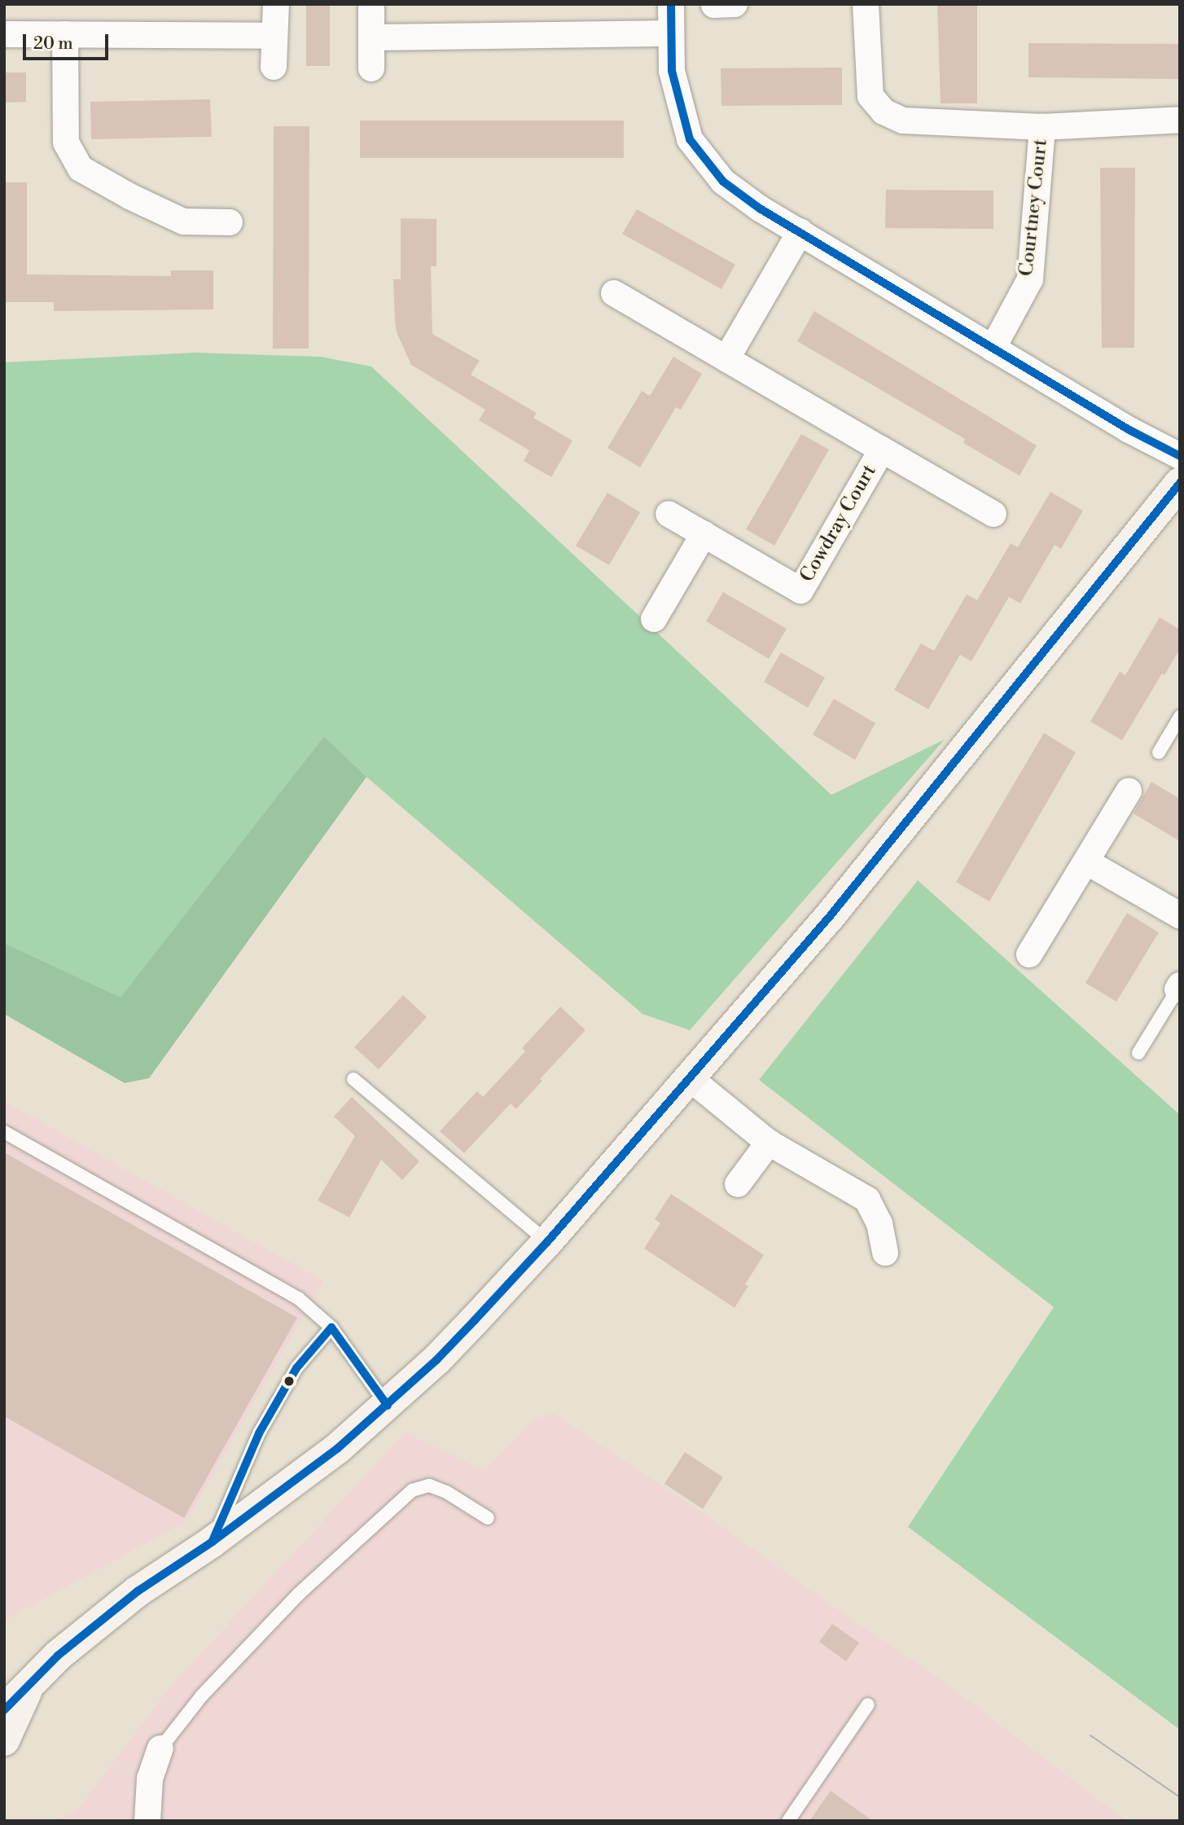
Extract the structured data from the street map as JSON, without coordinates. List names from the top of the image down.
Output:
{
  "streets": {
    "street": ["Courtney Court", "Cowdray Court"]
  },
  "scale_bar": "20 m"
}
